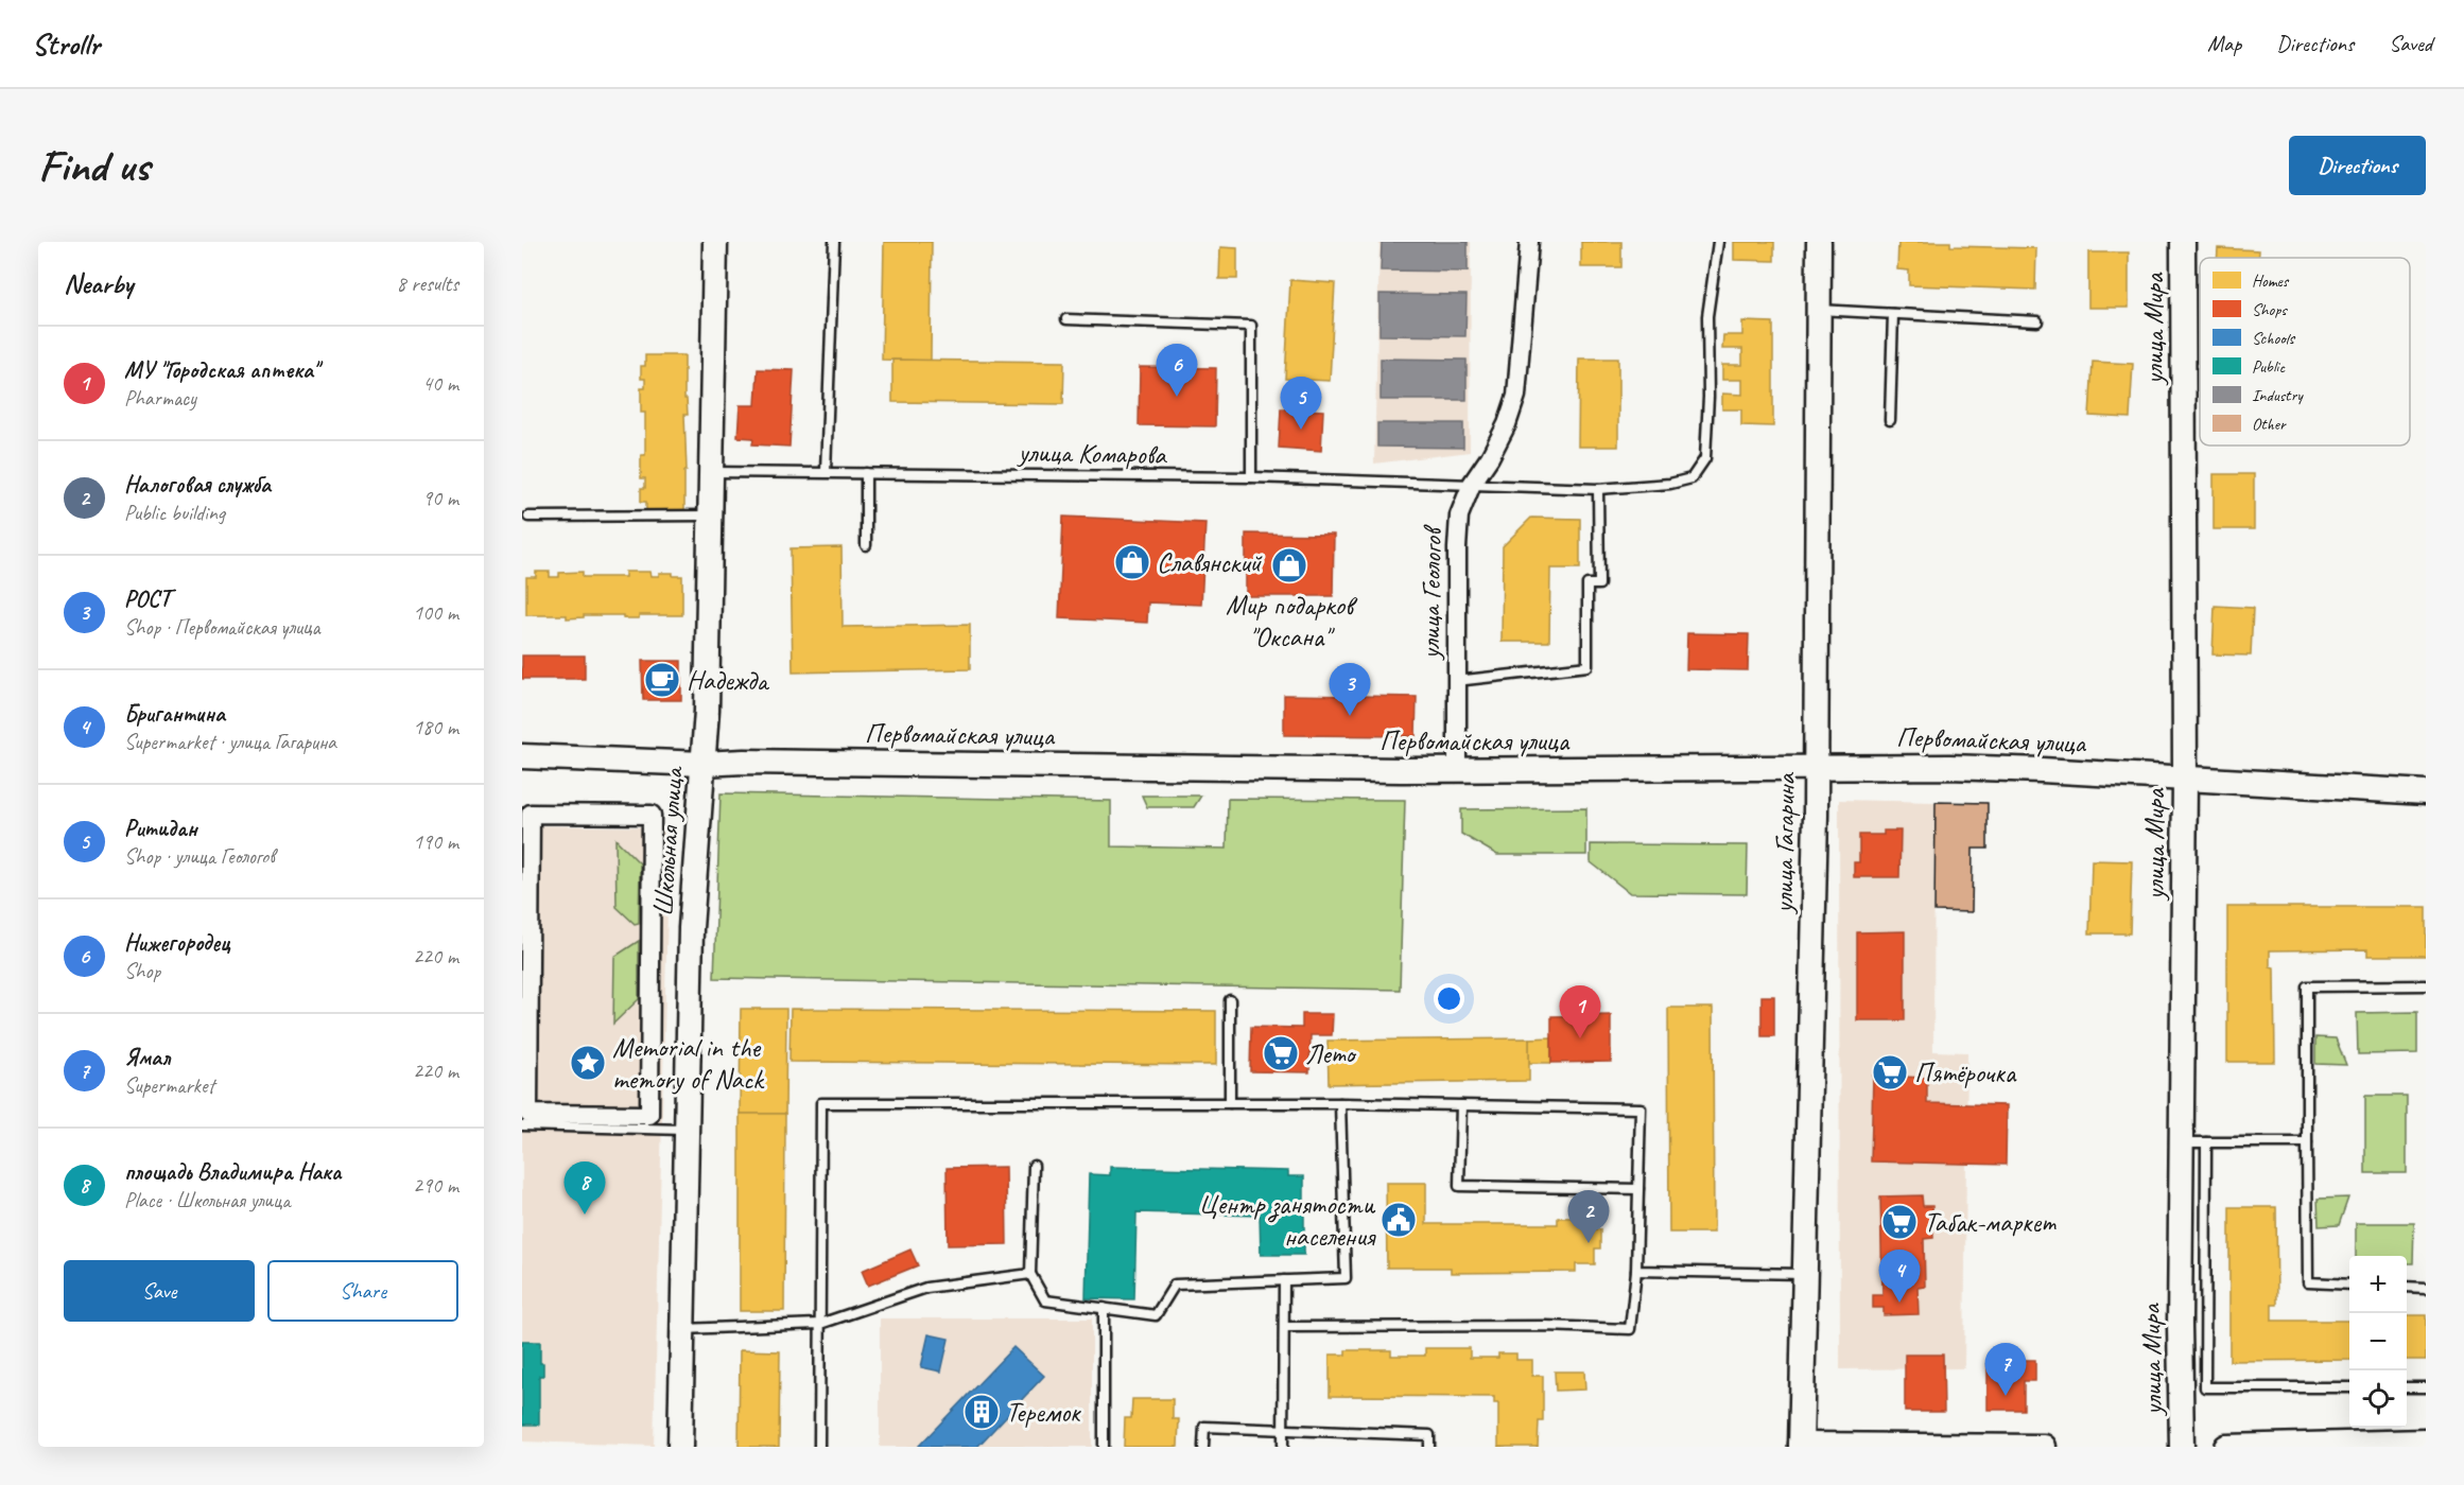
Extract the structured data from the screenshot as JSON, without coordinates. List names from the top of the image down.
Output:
{
  "streets": {
    "street": [
      "улица Мира",
      "улица Геологов",
      "Первомайская улица",
      "Школьная улица",
      "улица Гагарина"
    ],
    "lane": ["улица Комарова"]
  },
  "crossings": [
    ["улица Мира", "Первомайская улица"],
    ["улица Комарова", "улица Геологов"],
    ["улица Комарова", "Школьная улица"],
    ["улица Геологов", "Первомайская улица"],
    ["Первомайская улица", "Школьная улица"],
    ["Первомайская улица", "улица Гагарина"]
  ],
  "places": {
    "shop": ["Славянский", "Мир подарков \"Оксана\""],
    "cafe": ["Надежда"],
    "supermarket": ["Лето", "Пятёрочка", "Табак-маркет"],
    "place": ["Memorial in the memory of Nack"],
    "public building": ["Центр занятости населения"],
    "building": ["Теремок"]
  },
  "legend": [
    "Homes",
    "Shops",
    "Schools",
    "Public",
    "Industry",
    "Other"
  ],
  "page": {
    "header": "Strollr",
    "nav": ["Map", "Directions", "Saved"],
    "buttons": [
      "Directions",
      ["Save", "Share"]
    ],
    "title": "Find us",
    "heading": ["Nearby", "8 results"],
    "list": [
      {
        "mark": "1",
        "name": "МУ \"Городская аптека\"",
        "note": "Pharmacy",
        "value": "40 m"
      },
      {
        "mark": "2",
        "name": "Налоговая служба",
        "note": "Public building",
        "value": "90 m"
      },
      {
        "mark": "3",
        "name": "РОСТ",
        "note": "Shop · Первомайская улица",
        "value": "100 m"
      },
      {
        "mark": "4",
        "name": "Бригантина",
        "note": "Supermarket · улица Гагарина",
        "value": "180 m"
      },
      {
        "mark": "5",
        "name": "Ритидан",
        "note": "Shop · улица Геологов",
        "value": "190 m"
      },
      {
        "mark": "6",
        "name": "Нижегородец",
        "note": "Shop",
        "value": "220 m"
      },
      {
        "mark": "7",
        "name": "Ямал",
        "note": "Supermarket",
        "value": "220 m"
      },
      {
        "mark": "8",
        "name": "площадь Владимира Нака",
        "note": "Place · Школьная улица",
        "value": "290 m"
      }
    ],
    "pins": [
      "6",
      "5",
      "3",
      "1",
      "8",
      "2",
      "4",
      "7"
    ],
    "map_buttons": ["+", "−"]
  }
}
